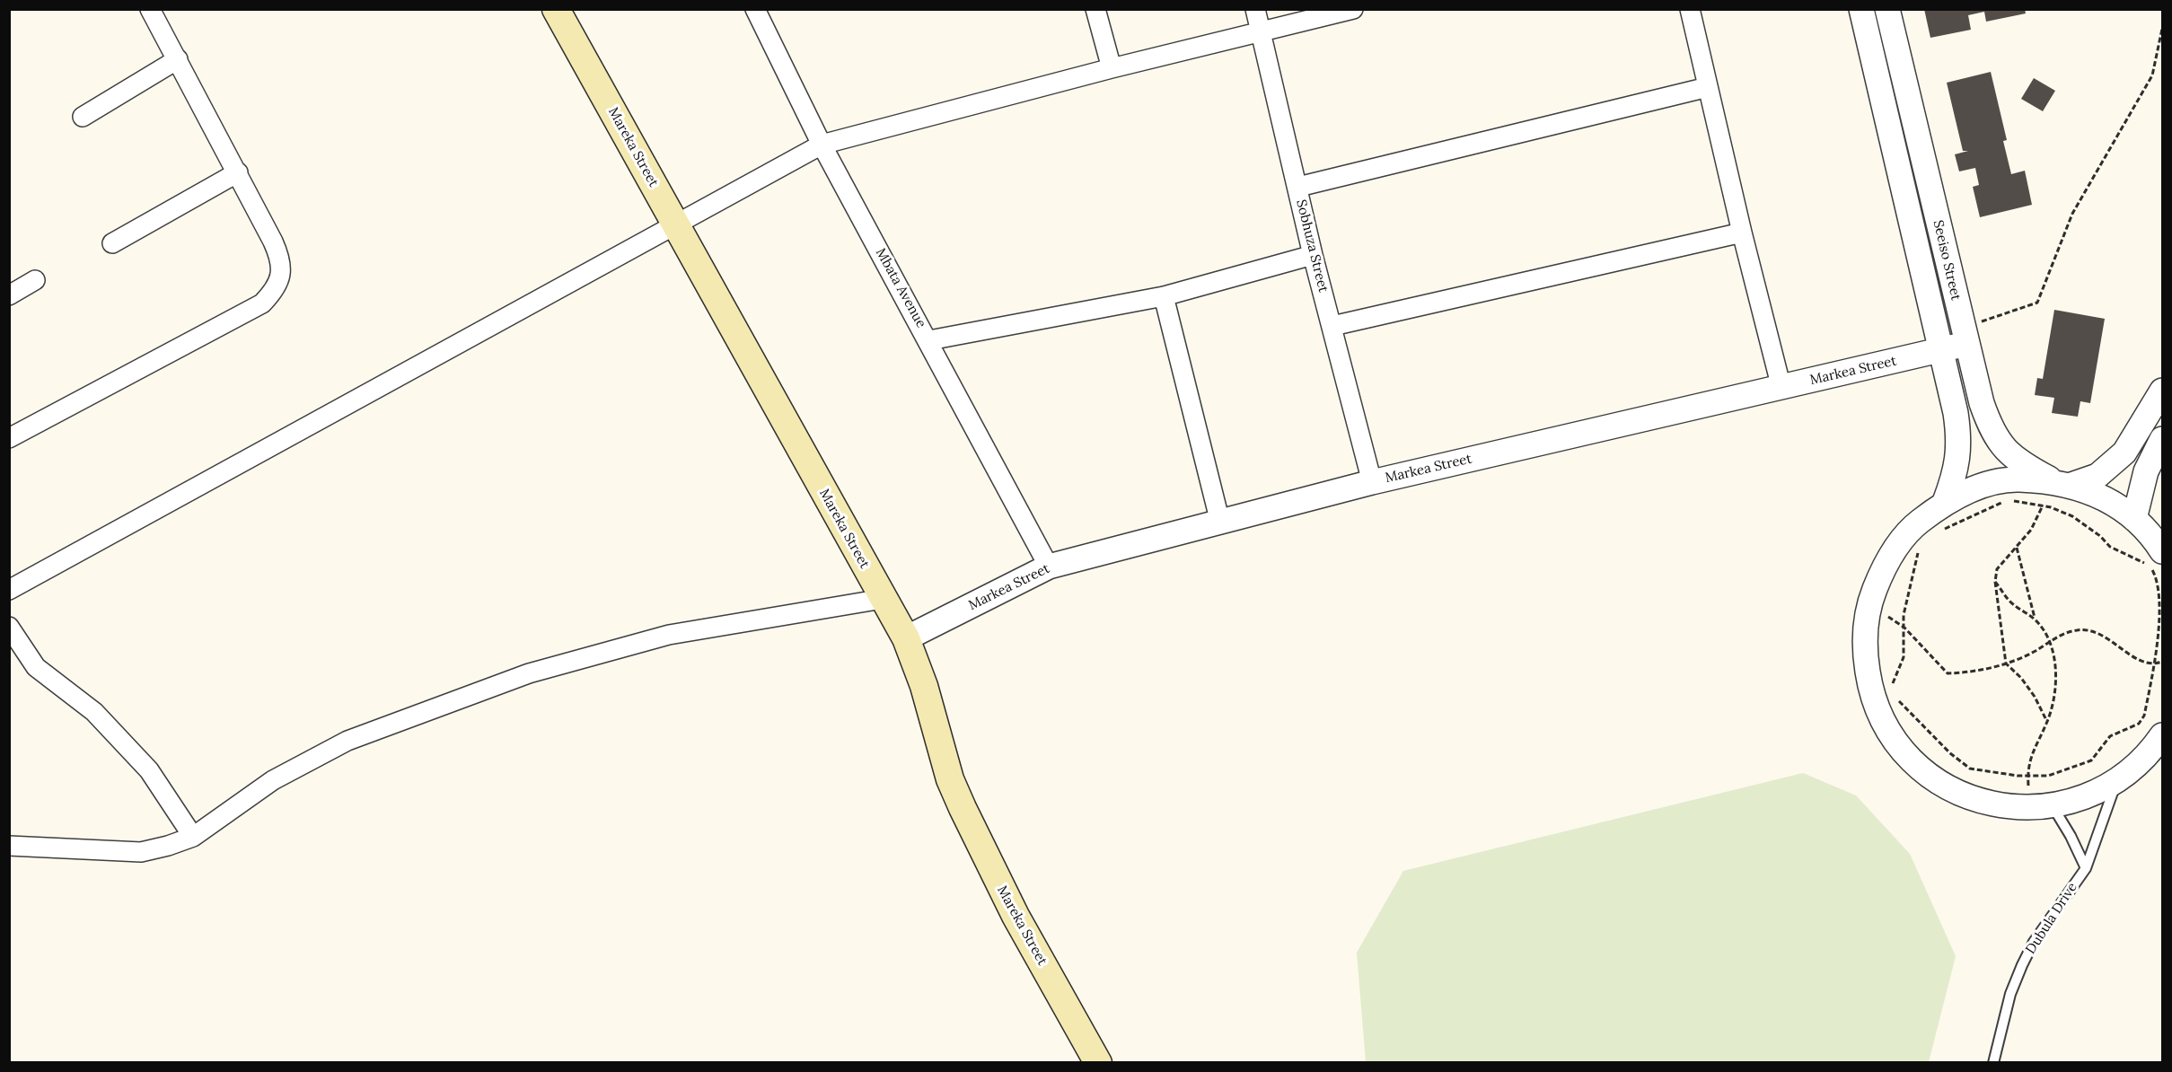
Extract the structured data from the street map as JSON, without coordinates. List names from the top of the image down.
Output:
{
  "streets": {
    "main road": ["Mareka Street"],
    "street": [
      "Sobhuza Street",
      "Seeiso Street",
      "Mbata Avenue",
      "Markea Street"
    ],
    "lane": ["Dubula Drive"]
  },
  "crossings": [
    ["Mareka Street", "Markea Street"],
    ["Sobhuza Street", "Markea Street"],
    ["Seeiso Street", "Markea Street"],
    ["Mbata Avenue", "Markea Street"]
  ]
}
